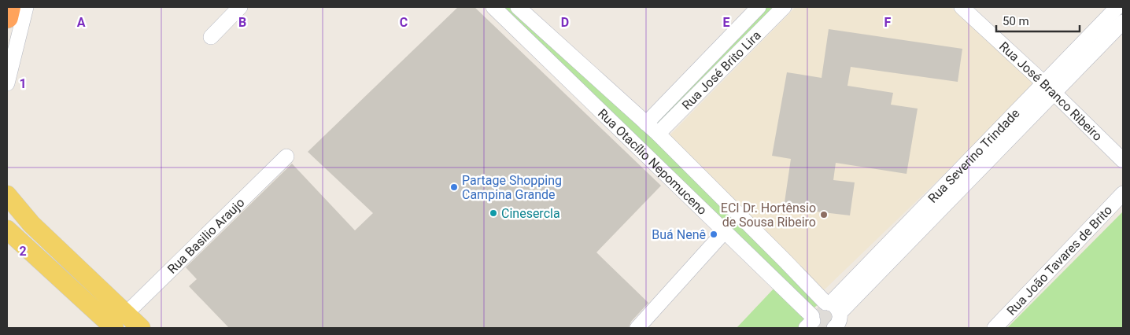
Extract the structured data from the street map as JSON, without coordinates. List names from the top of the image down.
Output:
{
  "streets": {
    "street": [
      "Rua José Brito Lira",
      "Rua José Branco Ribeiro",
      "Rua Severino Trindade",
      "Rua Otacílio Nepomuceno",
      "Rua Basilio Araujo",
      "Rua João Tavares de Brito"
    ]
  },
  "crossings": [
    ["Rua José Brito Lira", "Rua Otacílio Nepomuceno"],
    ["Rua José Branco Ribeiro", "Rua Severino Trindade"],
    ["Rua Severino Trindade", "Rua Otacílio Nepomuceno"]
  ],
  "places": [
    "Partage Shopping Campina Grande",
    "Cinesercla",
    "ECI Dr. Hortênsio de Sousa Ribeiro",
    "Buá Nenê"
  ],
  "scale_bar": "50 m",
  "grid": {
    "columns": [
      "A",
      "B",
      "C",
      "D",
      "E",
      "F"
    ],
    "rows": ["1", "2"]
  }
}
